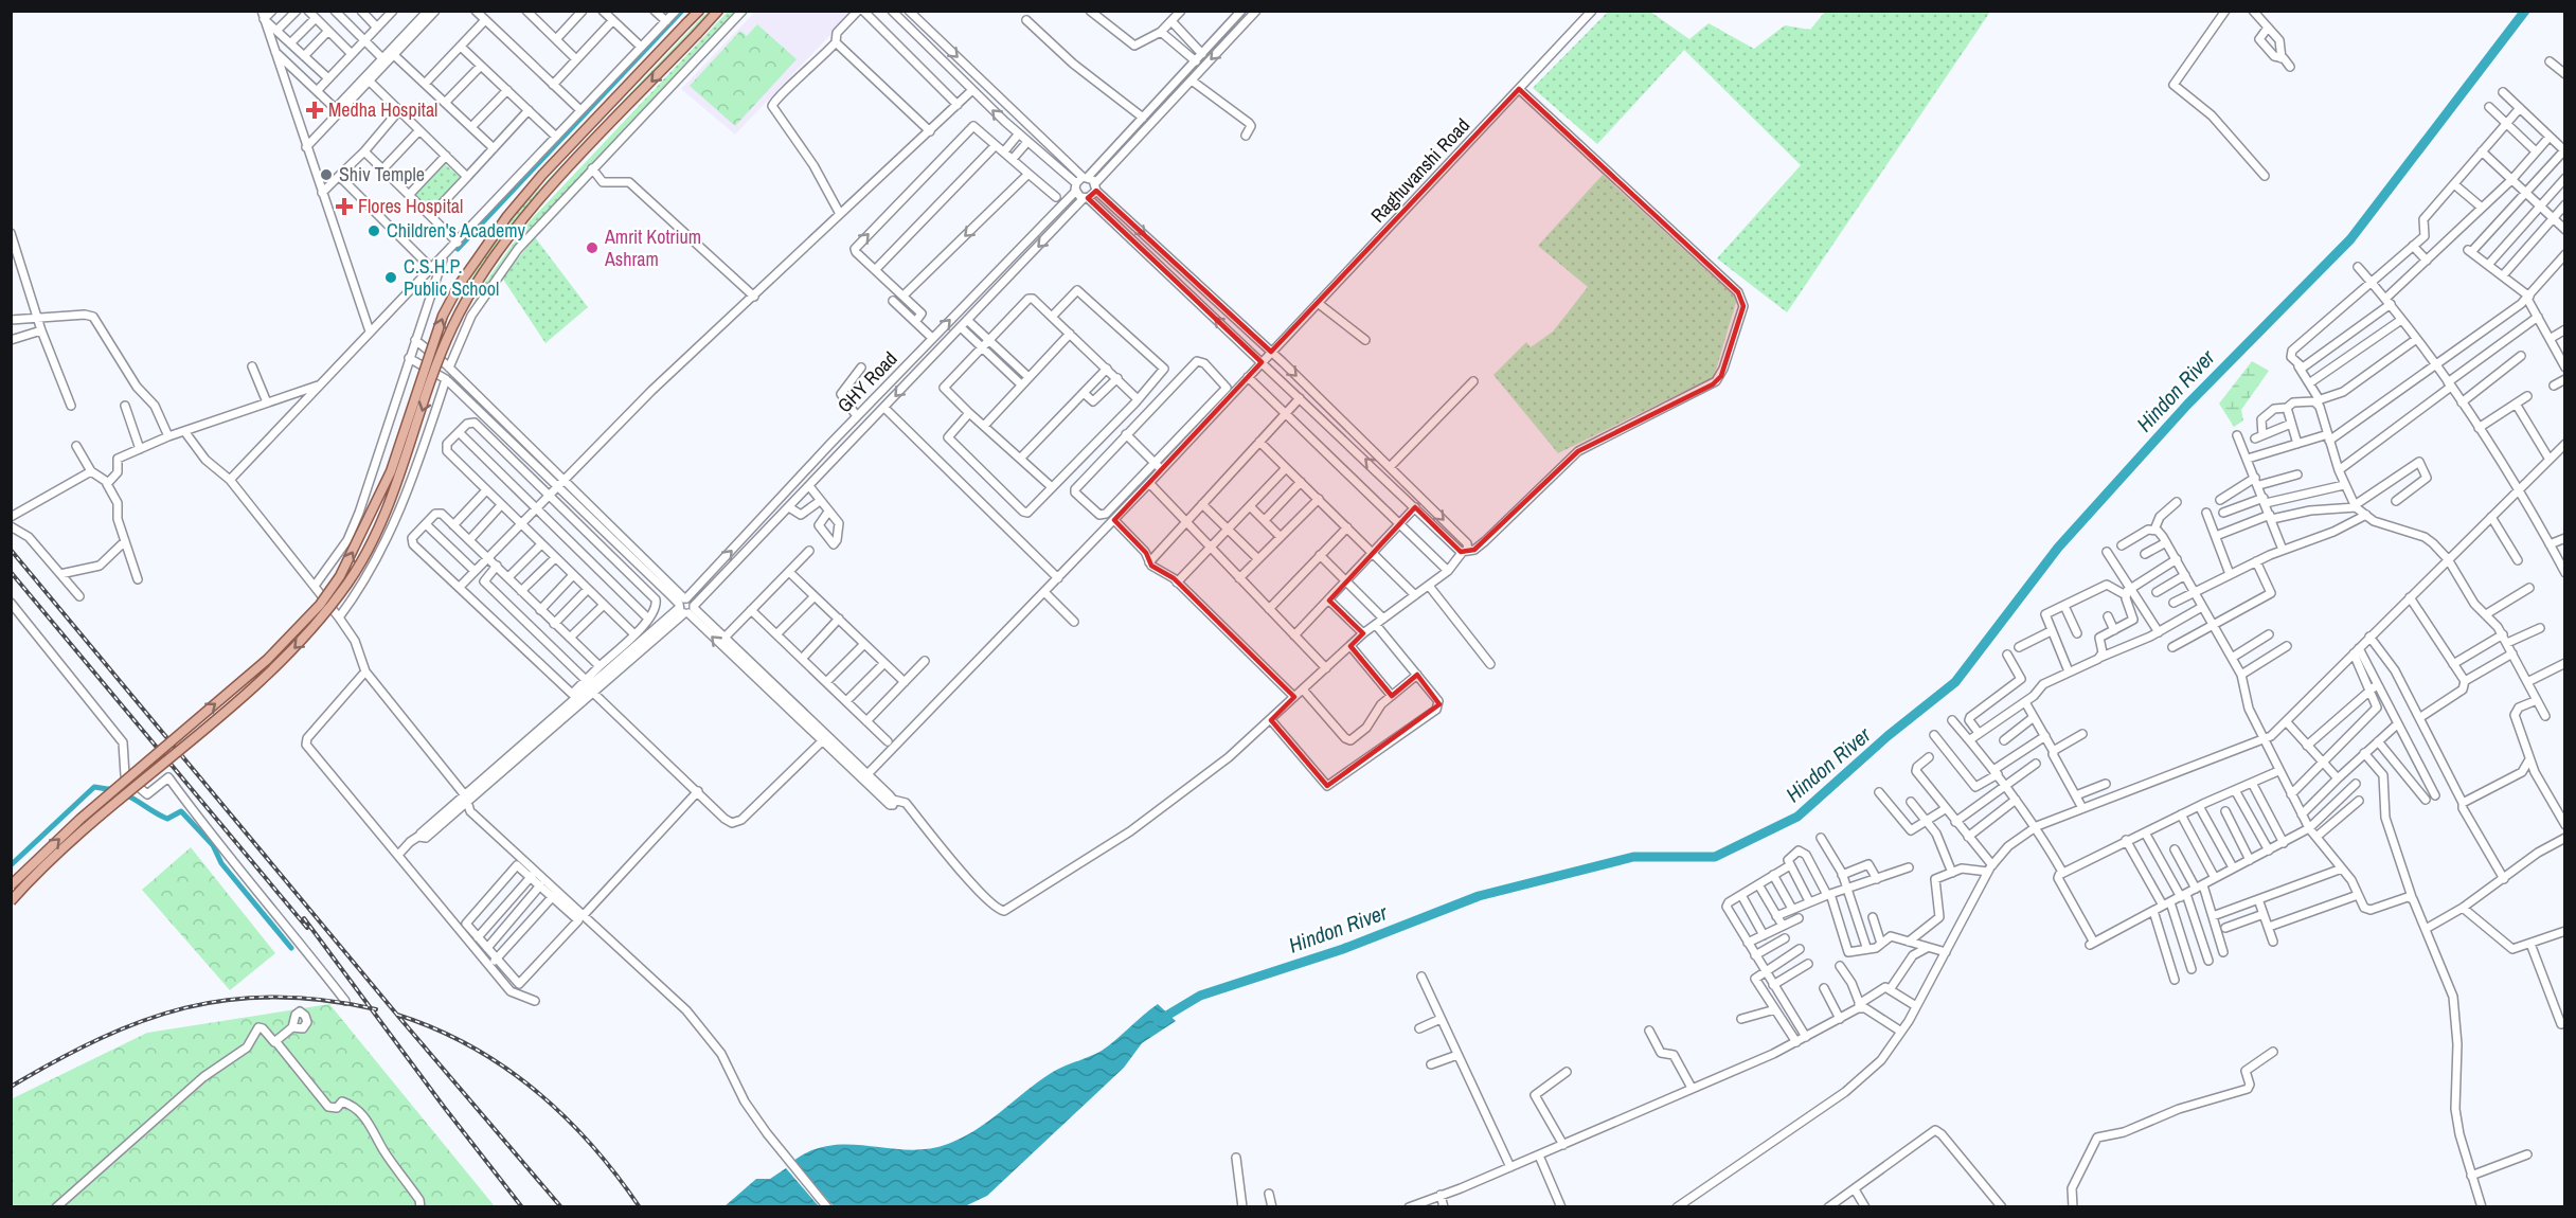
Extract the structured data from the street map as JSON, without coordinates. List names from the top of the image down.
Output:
{
  "streets": {
    "street": ["Raghuvanshi Road", "GHY Road"]
  },
  "water": ["Hindon River"],
  "places": {
    "health": ["Medha Hospital", "Flores Hospital"],
    "other": [
      "Shiv Temple",
      "Children's Academy",
      "Amrit Kotrium Ashram",
      "C.S.H.P. Public School"
    ]
  }
}
